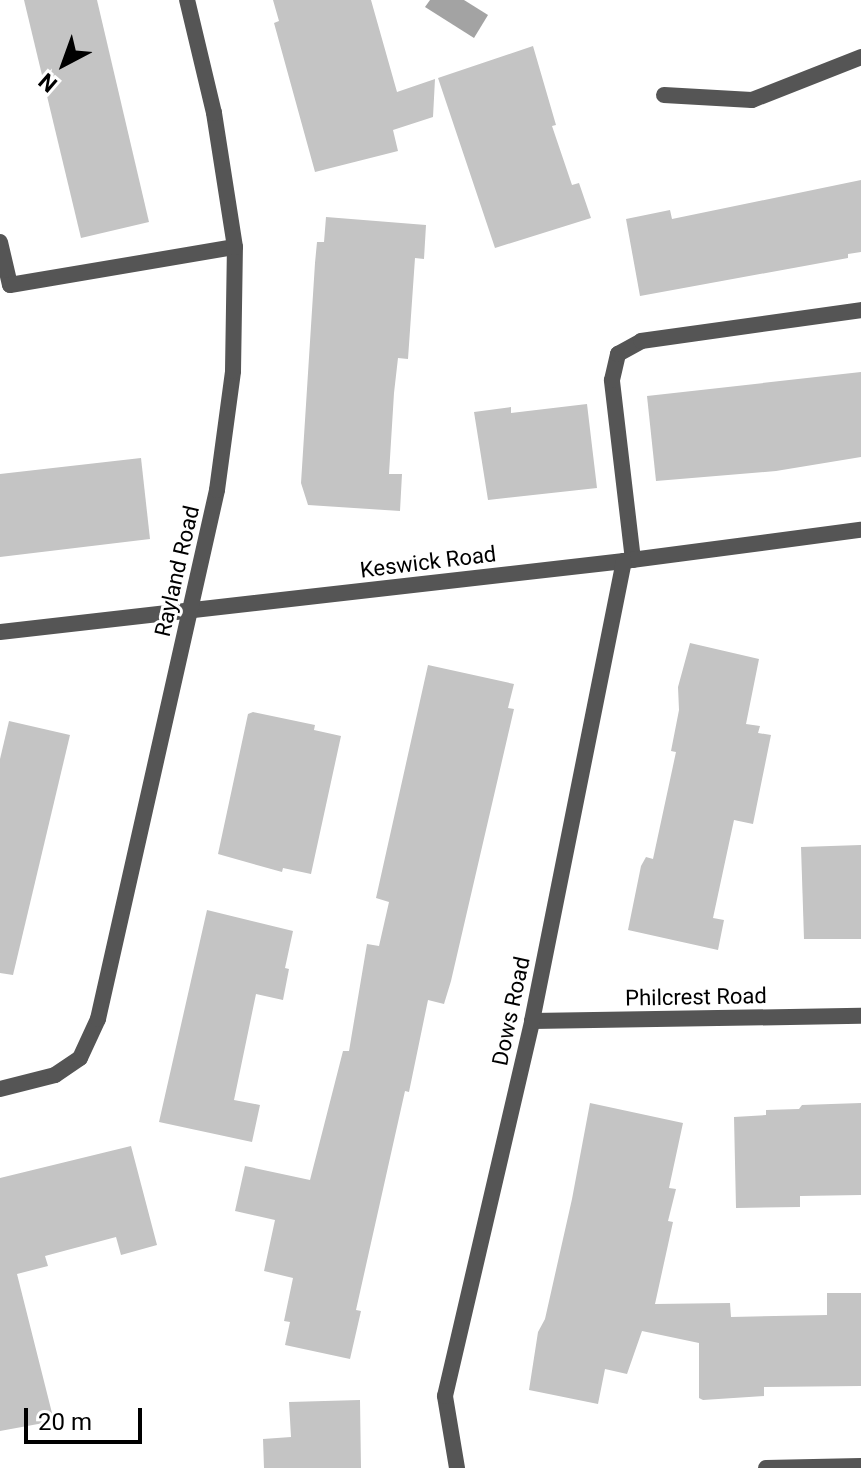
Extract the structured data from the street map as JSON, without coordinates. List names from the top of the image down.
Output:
{
  "streets": {
    "street": [
      "Keswick Road",
      "Rayland Road",
      "Philcrest Road",
      "Dows Road"
    ]
  },
  "crossings": [
    ["Keswick Road", "Rayland Road"],
    ["Keswick Road", "Dows Road"],
    ["Philcrest Road", "Dows Road"]
  ],
  "scale_bar": "20 m",
  "north": "bottom left"
}
